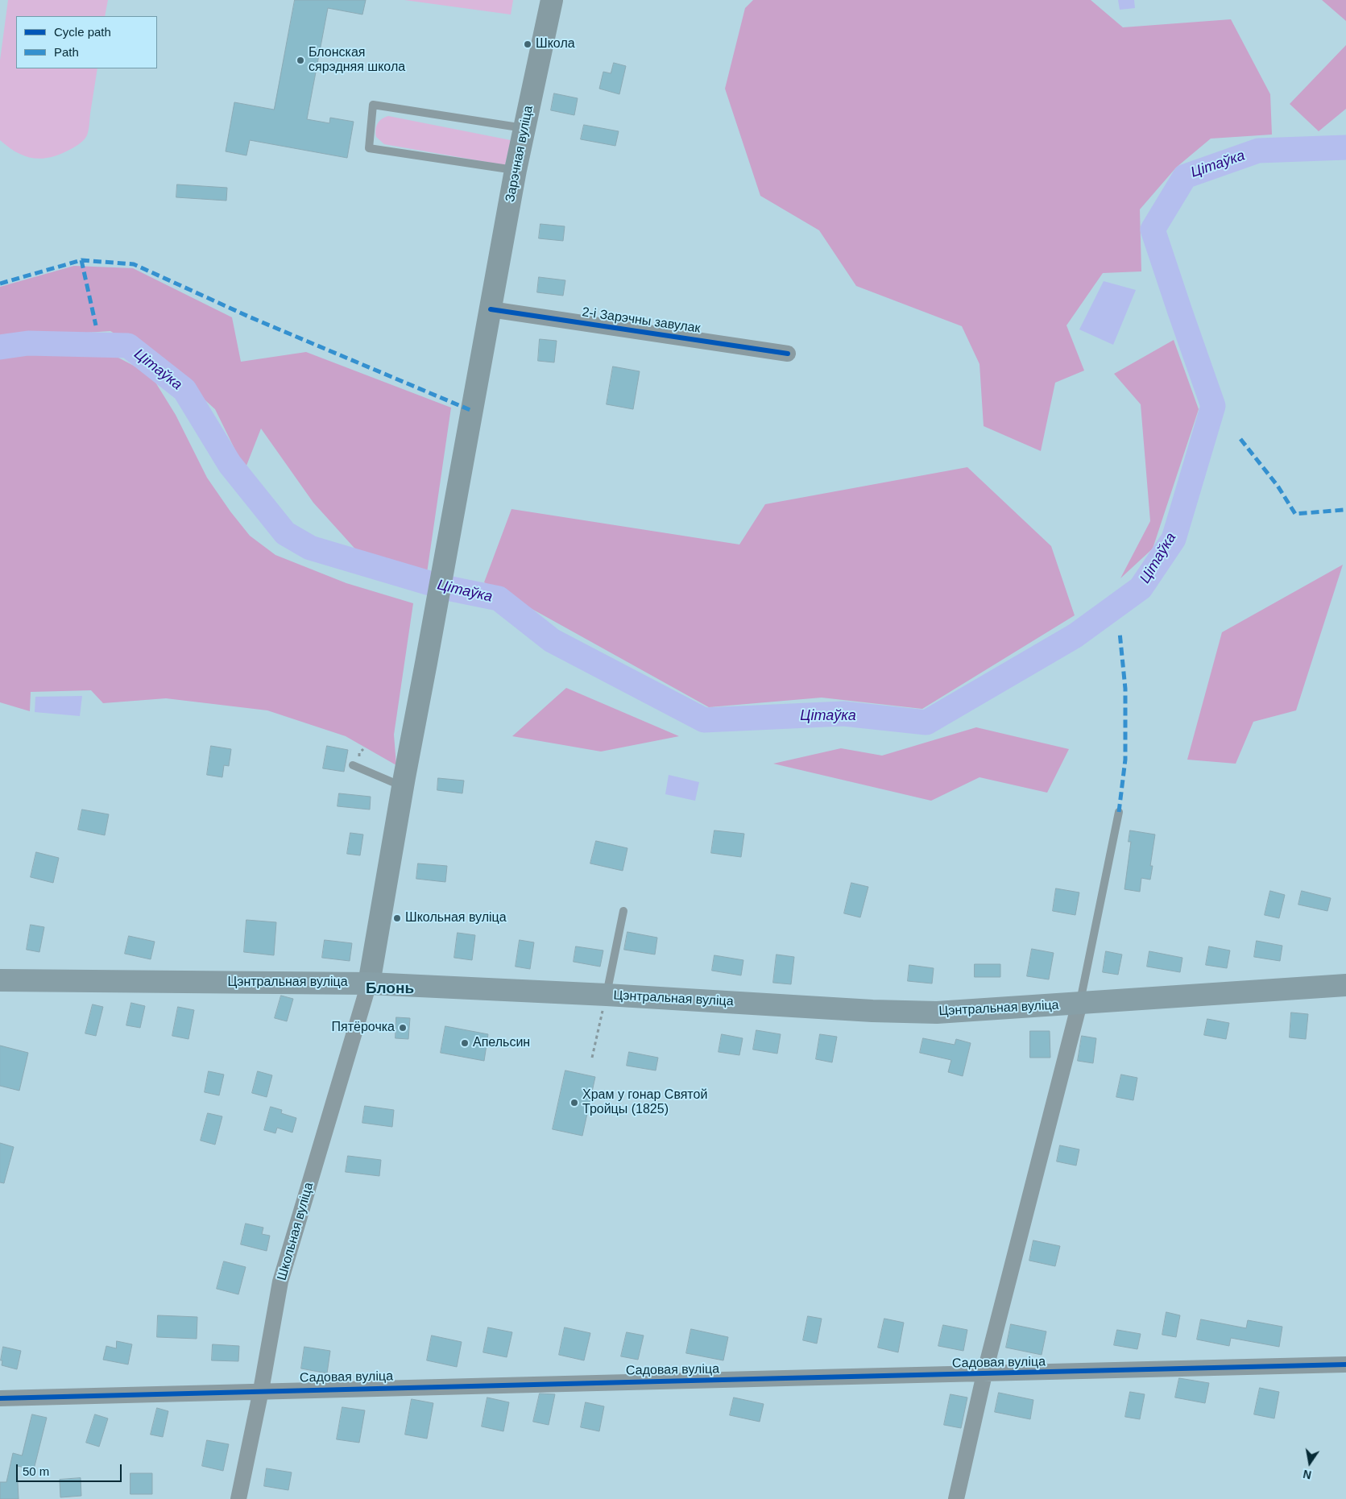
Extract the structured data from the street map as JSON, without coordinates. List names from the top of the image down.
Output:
{
  "streets": {
    "main road": ["Зарэчная вуліца", "Цэнтральная вуліца", "Школьная вуліца"],
    "street": ["2-і Зарэчны завулак", "Садовая вуліца"]
  },
  "crossings": [
    ["Зарэчная вуліца", "2-і Зарэчны завулак"],
    ["Зарэчная вуліца", "Школьная вуліца"],
    ["Цэнтральная вуліца", "Школьная вуліца"],
    ["Школьная вуліца", "Садовая вуліца"]
  ],
  "districts": ["Блонь"],
  "water": ["Цітаўка"],
  "places": [
    "Школа",
    "Блонская сярэдняя школа",
    "Школьная вуліца",
    "Пятёрочка",
    "Апельсин",
    "Храм у гонар Святой Тройцы (1825)"
  ],
  "legend": ["Cycle path", "Path"],
  "scale_bar": "50 m",
  "north": "bottom"
}
